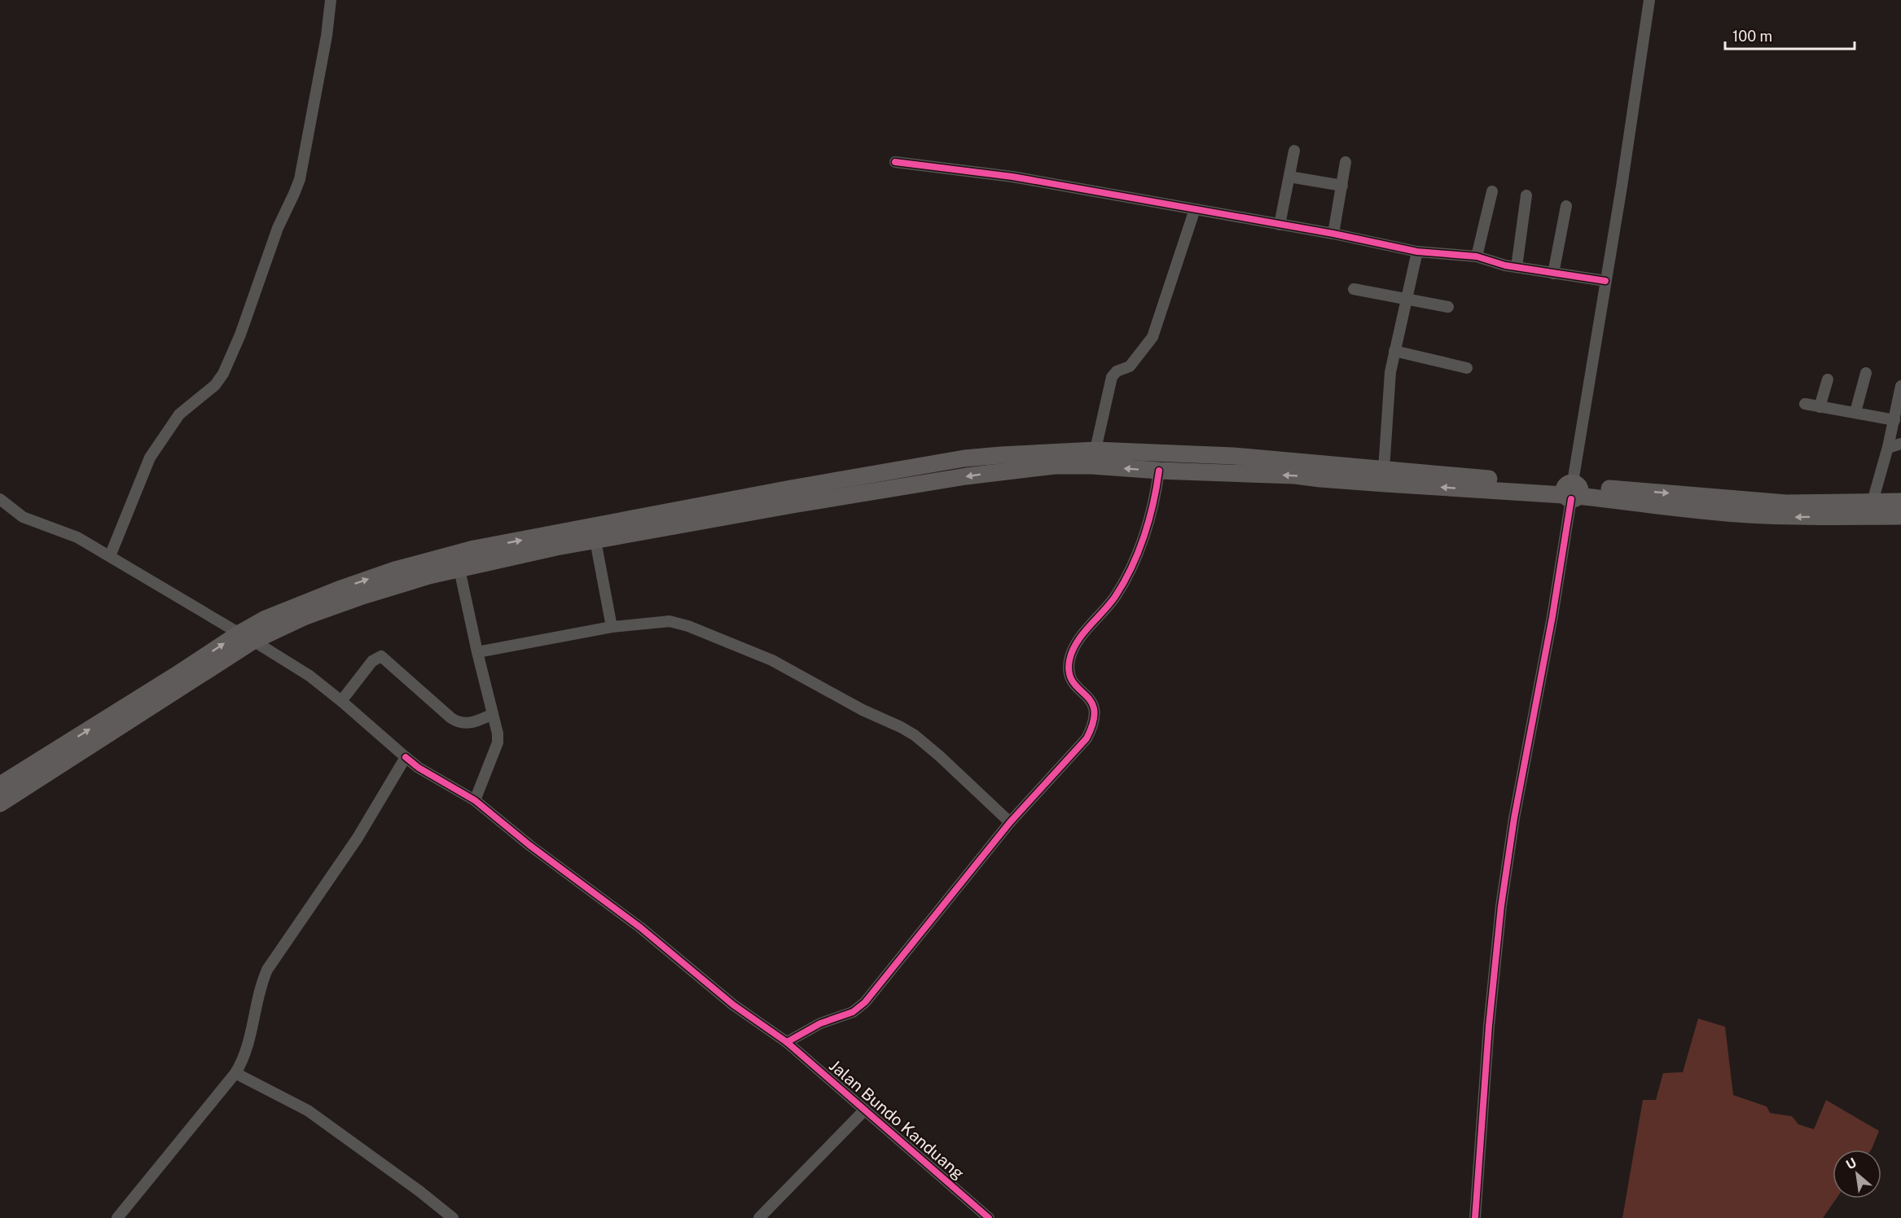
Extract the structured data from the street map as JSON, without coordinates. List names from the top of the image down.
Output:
{
  "streets": {
    "street": ["Jalan Bundo Kanduang"]
  },
  "scale_bar": "100 m",
  "north": "top left"
}
